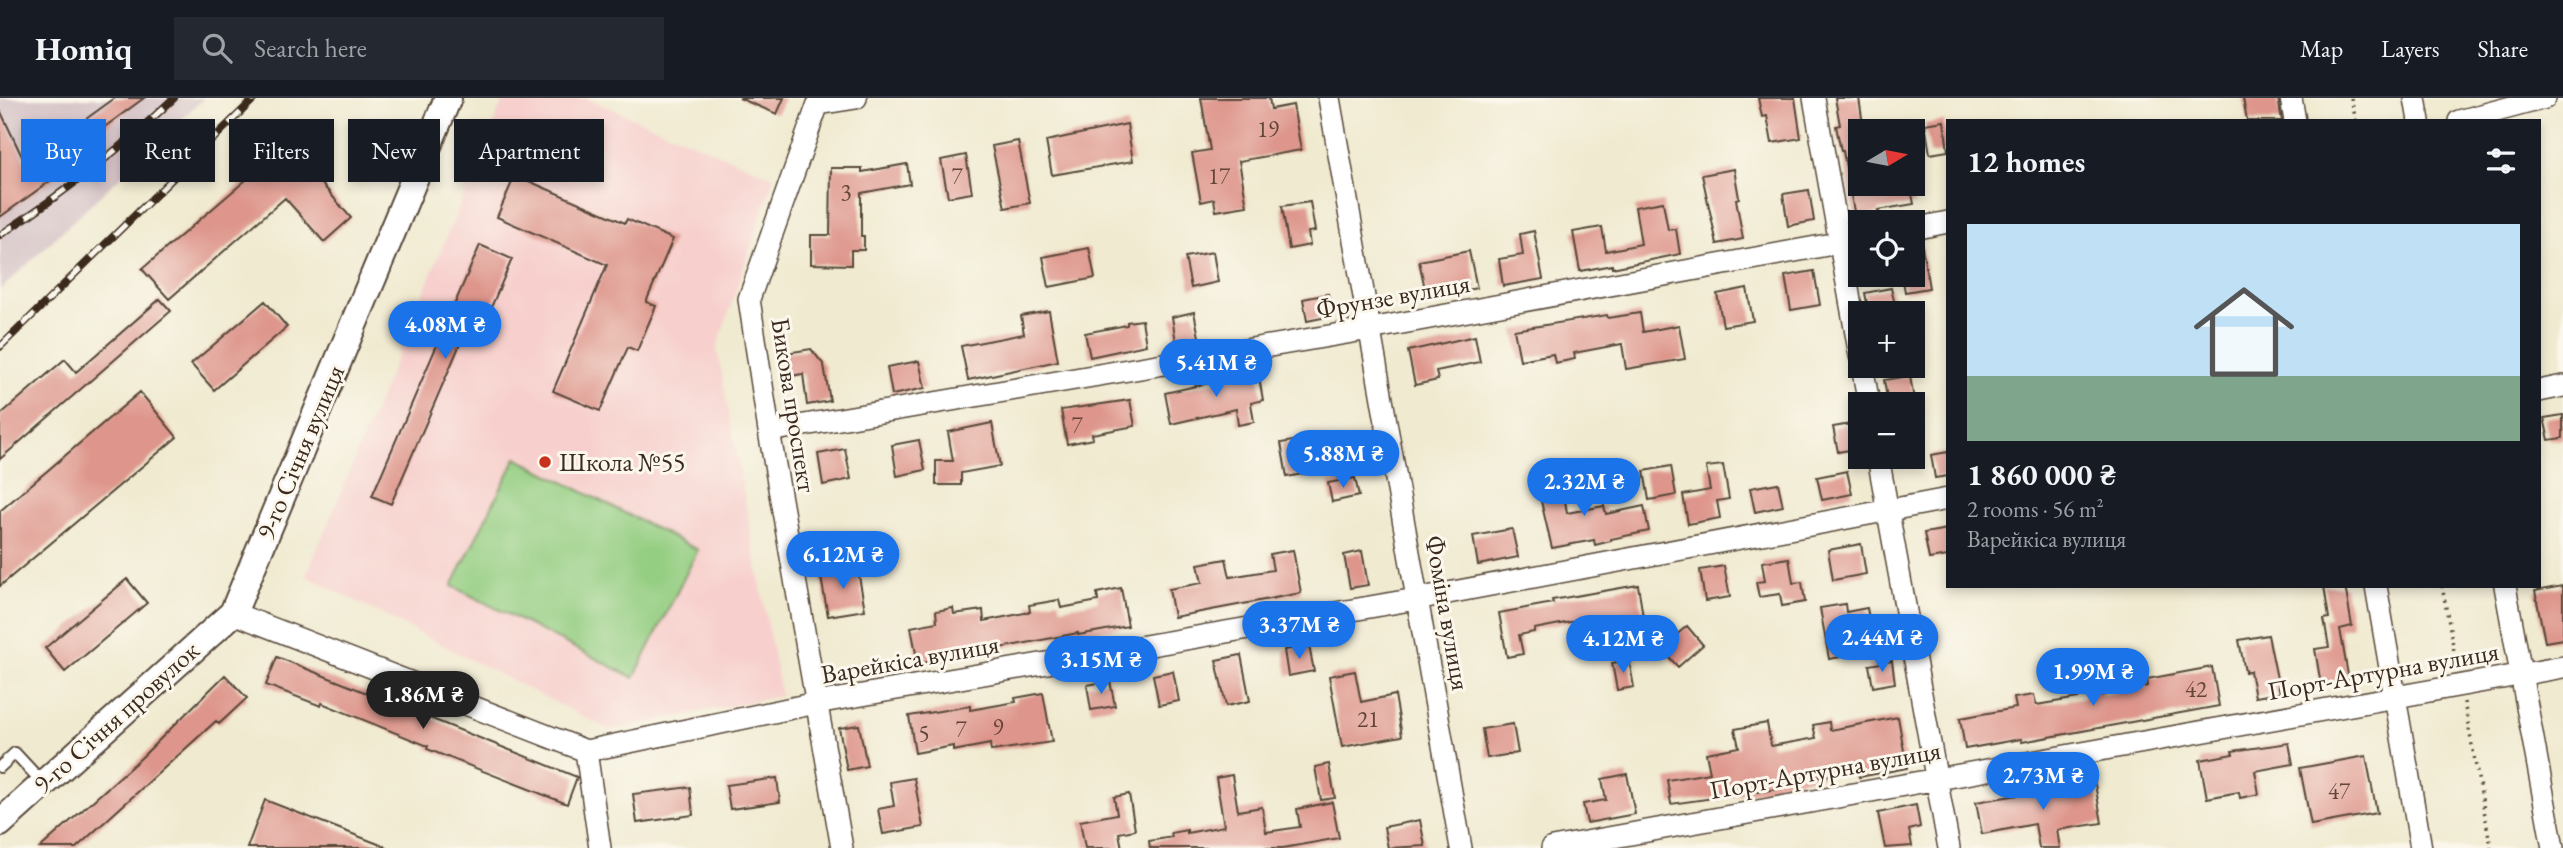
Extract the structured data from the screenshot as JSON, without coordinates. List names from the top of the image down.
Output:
{
  "streets": {
    "street": [
      "Фрунзе вулиця",
      "Бикова проспект",
      "9-го Січня вулиця",
      "Фоміна вулиця",
      "Варейкіса вулиця",
      "Порт-Артурна вулиця",
      "9-го Січня провулок"
    ]
  },
  "crossings": [
    ["Фрунзе вулиця", "Бикова проспект"],
    ["Фрунзе вулиця", "Фоміна вулиця"],
    ["Бикова проспект", "Варейкіса вулиця"],
    ["9-го Січня вулиця", "9-го Січня провулок"],
    ["Фоміна вулиця", "Варейкіса вулиця"]
  ],
  "places": ["Школа №55"],
  "house_numbers": [
    "19",
    "7",
    "17",
    "3",
    "7",
    "42",
    "21",
    "9",
    "7",
    "5",
    "47"
  ],
  "north": "right",
  "page": {
    "header": "Homiq",
    "search": "Search here",
    "nav": ["Map", "Layers", "Share"],
    "map_buttons": ["+", "−"],
    "chip": [
      "Buy",
      "Rent",
      "Filters",
      "New",
      "Apartment"
    ],
    "heading": "12 homes",
    "list": [
      {
        "name": "1 860 000 ₴",
        "note": "2 rooms · 56 m² · Варейкіса вулиця"
      }
    ],
    "price": [
      "4.08M ₴",
      "5.41M ₴",
      "5.88M ₴",
      "2.32M ₴",
      "6.12M ₴",
      "3.37M ₴",
      "2.44M ₴",
      "4.12M ₴",
      "3.15M ₴",
      "1.99M ₴",
      "1.86M ₴",
      "2.73M ₴"
    ]
  }
}
